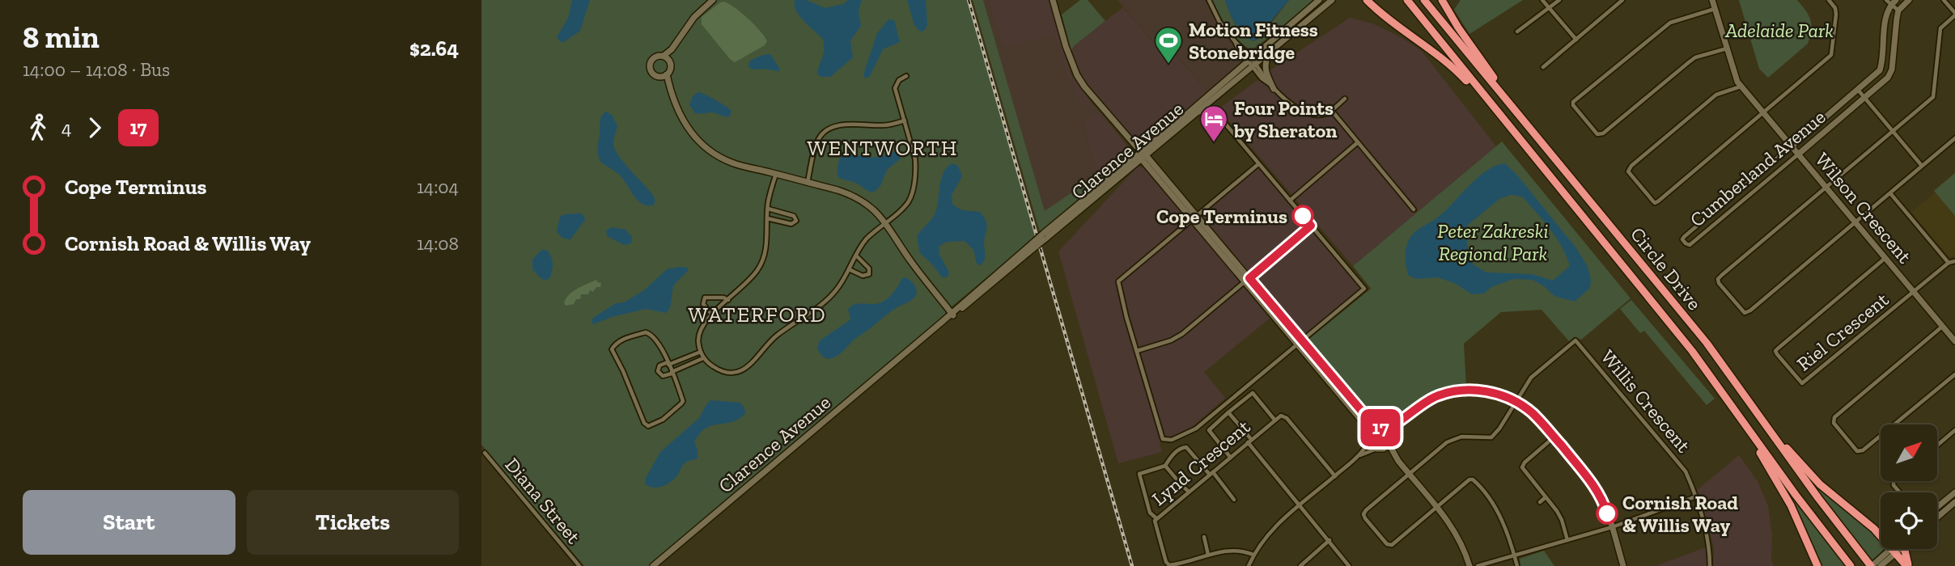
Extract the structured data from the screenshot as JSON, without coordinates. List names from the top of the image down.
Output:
{
  "streets": {
    "highway": ["Circle Drive"],
    "street": [
      "Clarence Avenue",
      "Cumberland Avenue",
      "Wilson Crescent",
      "Riel Crescent",
      "Willis Crescent",
      "Lynd Crescent",
      "Diana Street"
    ]
  },
  "crossings": [
    ["Cumberland Avenue", "Wilson Crescent"],
    ["Wilson Crescent", "Riel Crescent"]
  ],
  "districts": ["WENTWORTH", "WATERFORD"],
  "parks": ["Adelaide Park", "Peter Zakreski Regional Park"],
  "places": {
    "sports": ["Motion Fitness Stonebridge"],
    "hotel": ["Four Points by Sheraton"],
    "other": ["Cope Terminus", "Cornish Road & Willis Way"]
  },
  "lines": ["bus line 17"],
  "north": "top right",
  "page": {
    "heading": ["8 min", "14:00 – 14:08 · Bus", "$2.64"],
    "on_map": "17",
    "legs": ["4", "17"],
    "list": [
      {
        "name": "Cope Terminus",
        "value": "14:04"
      },
      {
        "name": "Cornish Road & Willis Way",
        "value": "14:08"
      }
    ],
    "buttons": ["Start", "Tickets"]
  }
}
